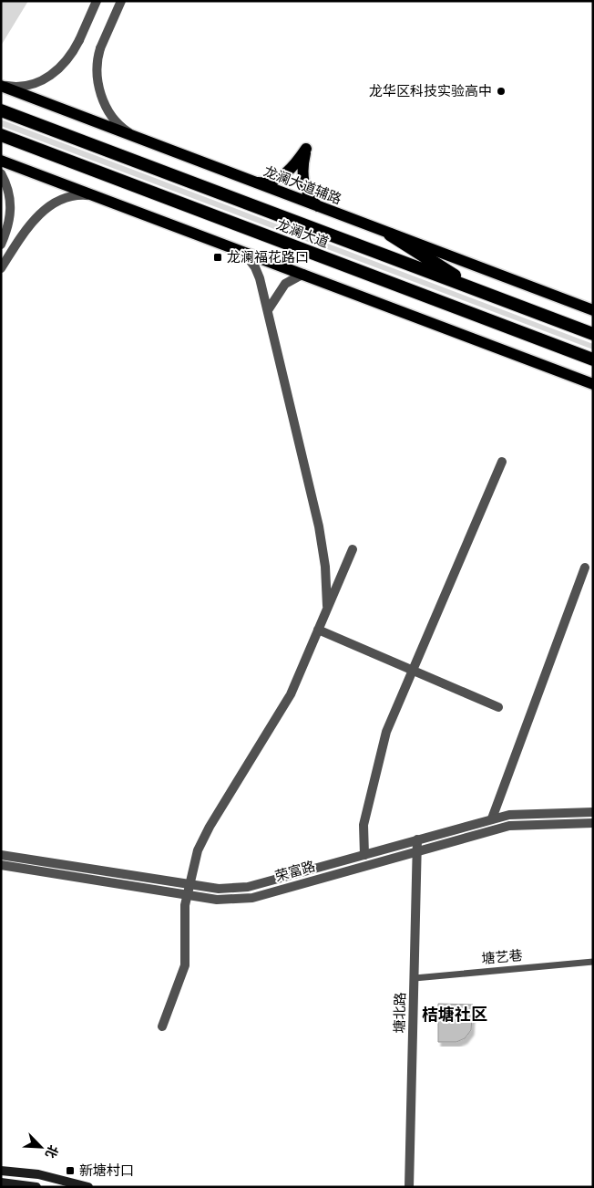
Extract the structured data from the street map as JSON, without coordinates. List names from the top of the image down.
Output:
{
  "streets": {
    "highway": ["龙澜大道"],
    "main road": ["龙澜大道辅路"],
    "street": ["荣富路", "塘北路"],
    "lane": ["塘艺巷"]
  },
  "crossings": [
    ["荣富路", "塘北路"],
    ["塘艺巷", "塘北路"]
  ],
  "districts": ["桔塘社区"],
  "places": {
    "other": ["龙华区科技实验高中"],
    "transit": ["龙澜福花路口", "新塘村口"]
  },
  "north": "bottom right"
}
